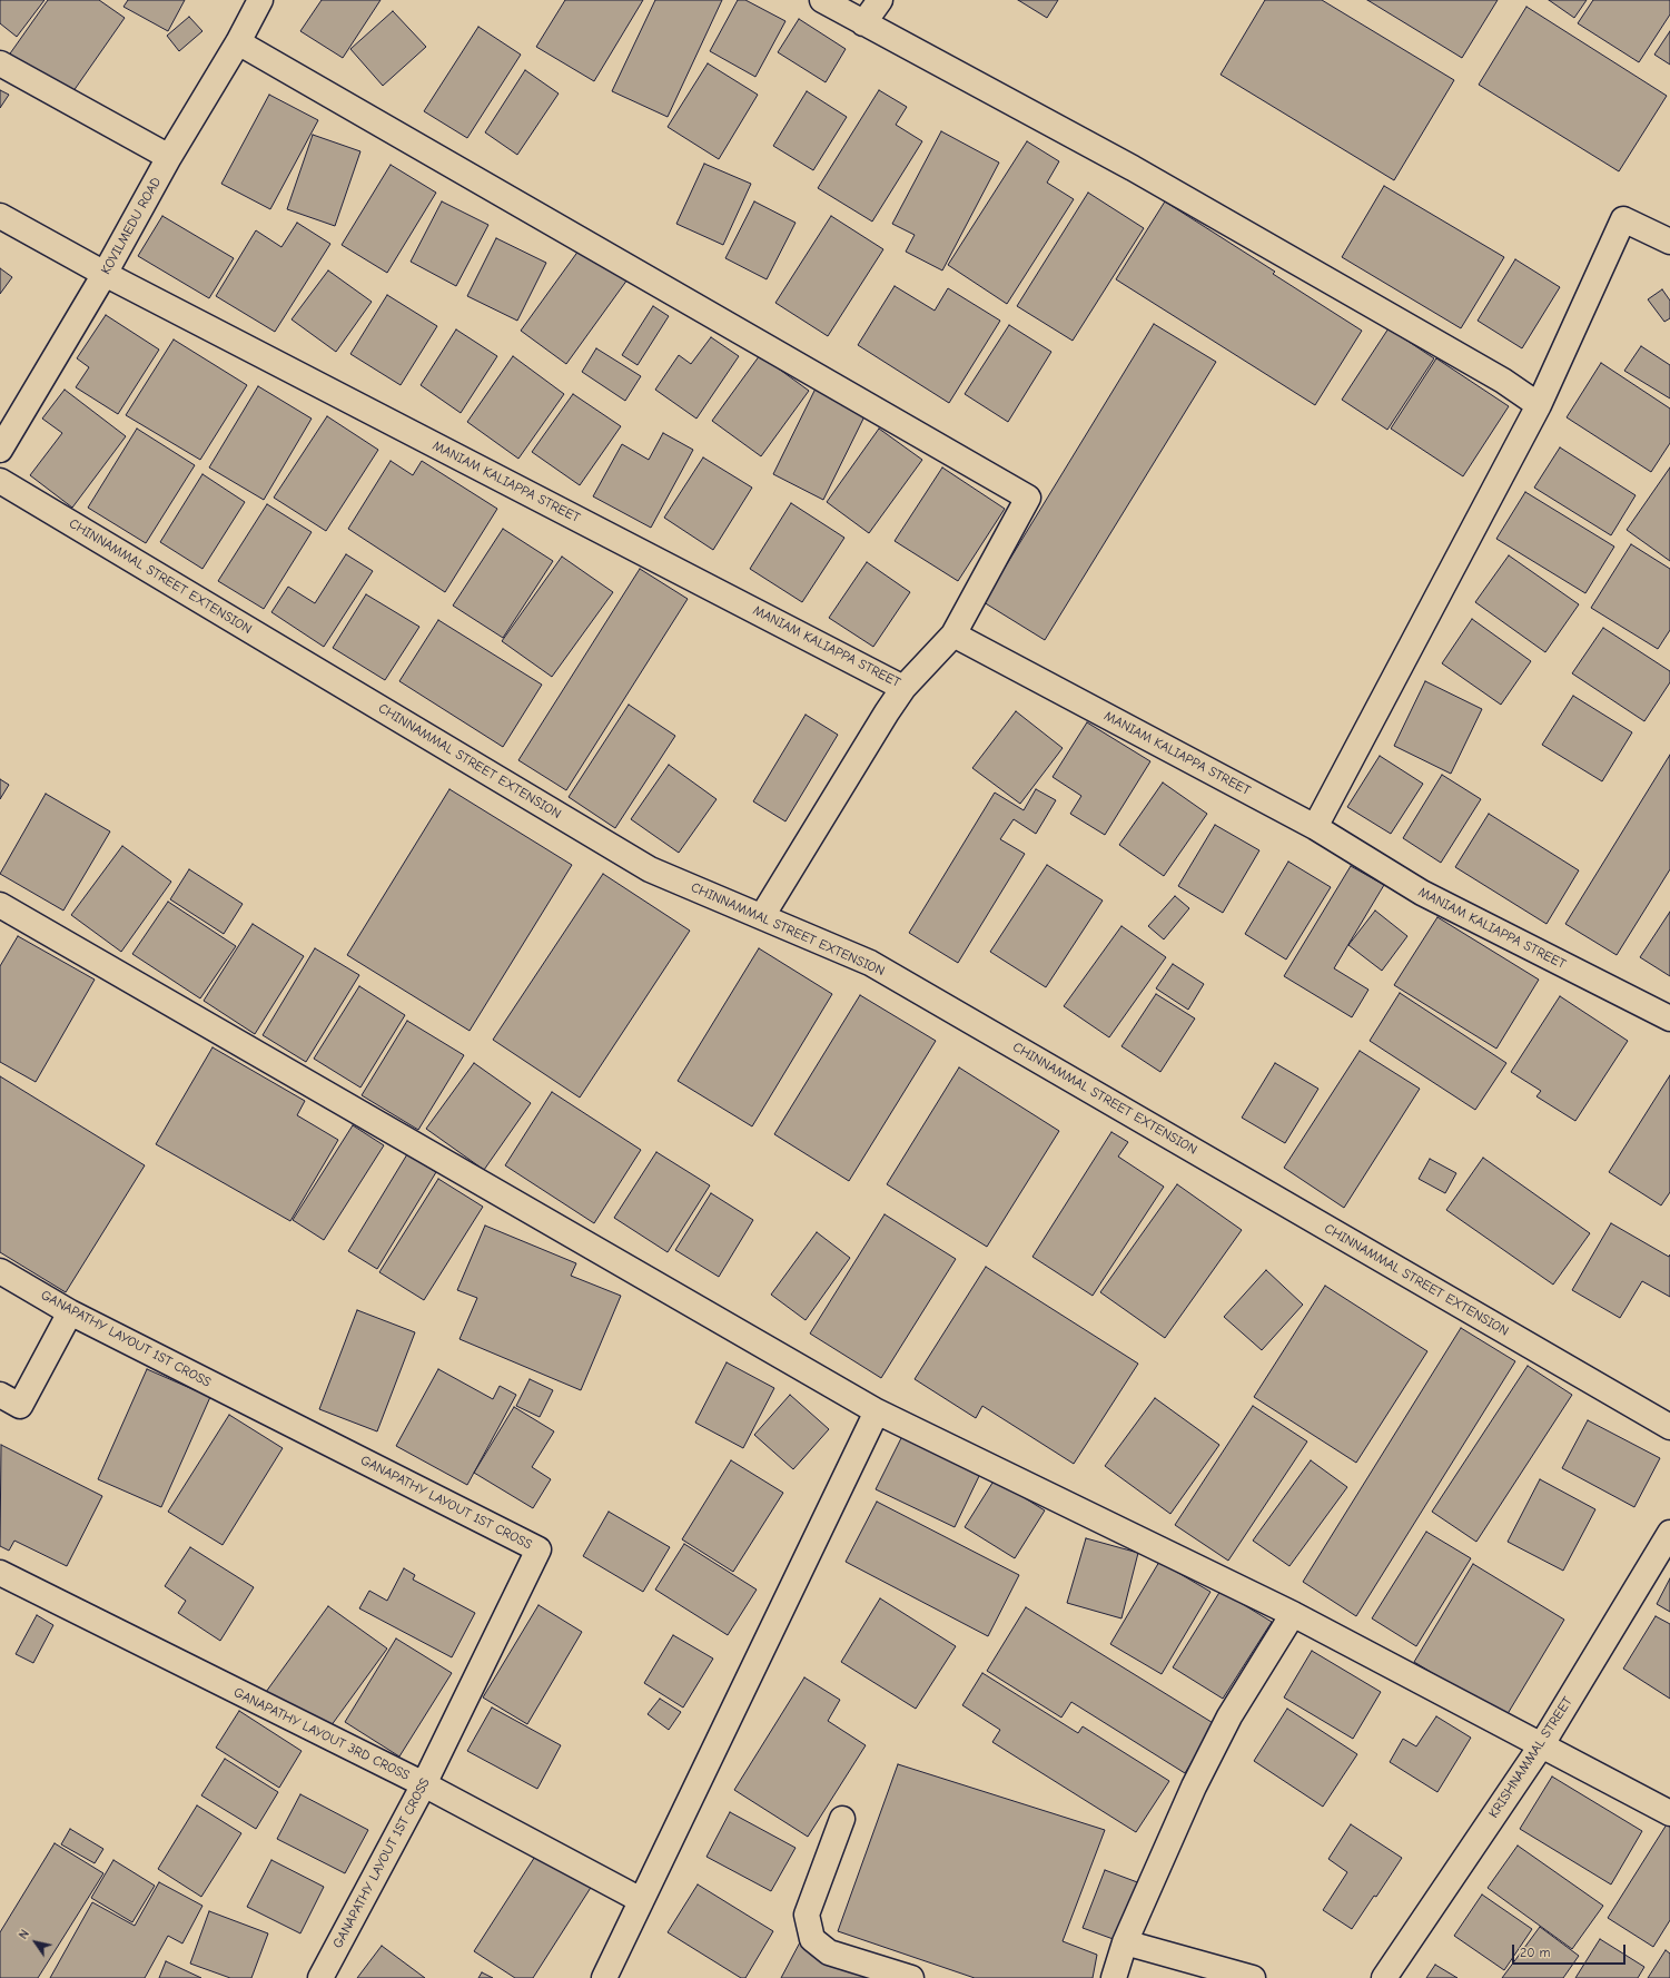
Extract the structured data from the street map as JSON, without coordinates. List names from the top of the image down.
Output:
{
  "streets": {
    "street": [
      "KOVILMEDU ROAD",
      "MANIAM KALIAPPA STREET",
      "CHINNAMMAL STREET EXTENSION",
      "GANAPATHY LAYOUT 1ST CROSS",
      "GANAPATHY LAYOUT 3RD CROSS",
      "KRISHNAMMAL STREET"
    ]
  },
  "crossings": [
    ["KOVILMEDU ROAD", "MANIAM KALIAPPA STREET"],
    ["GANAPATHY LAYOUT 1ST CROSS", "GANAPATHY LAYOUT 3RD CROSS"]
  ],
  "scale_bar": "20 m",
  "north": "top left"
}
